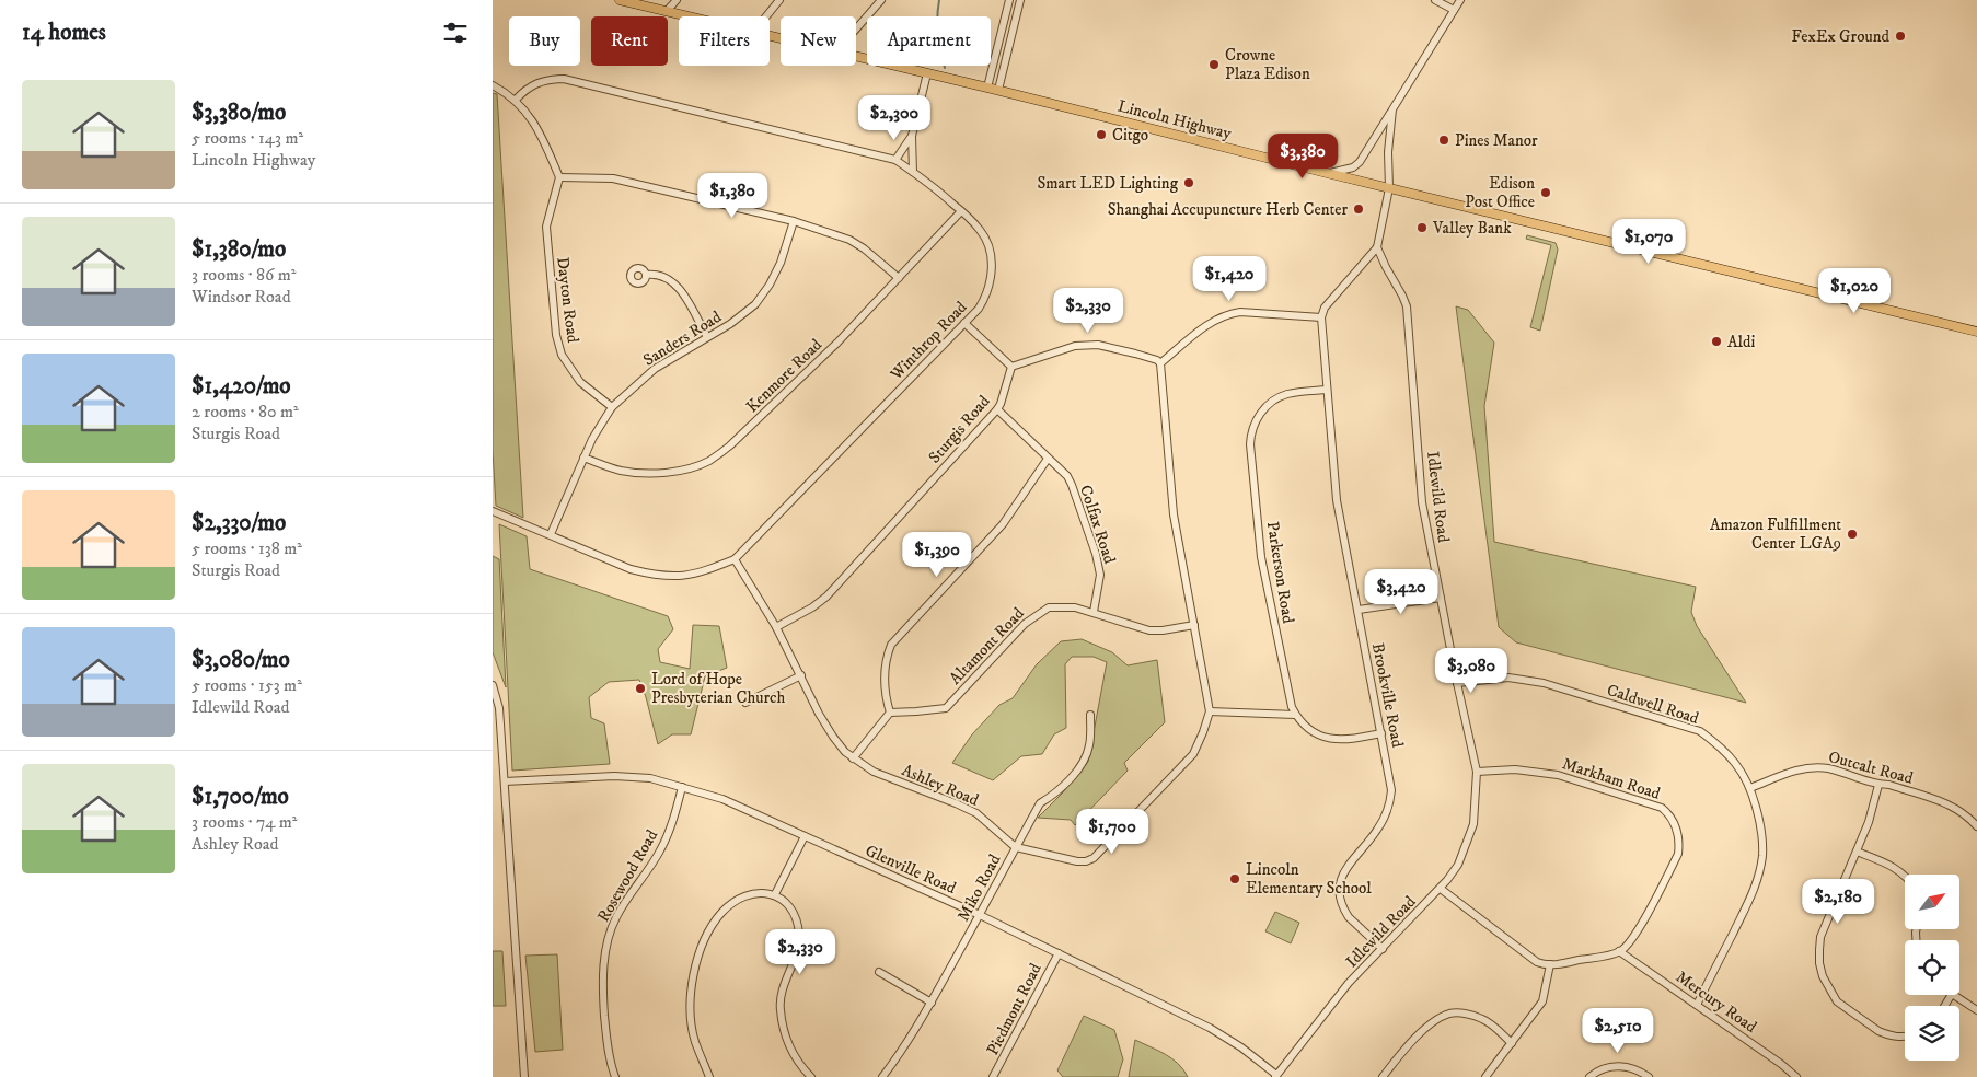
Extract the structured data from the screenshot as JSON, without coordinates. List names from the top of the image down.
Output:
{
  "streets": {
    "main road": ["Lincoln Highway"],
    "street": [
      "Dayton Road",
      "Sanders Road",
      "Winthrop Road",
      "Kenmore Road",
      "Sturgis Road",
      "Idlewild Road",
      "Colfax Road",
      "Parkerson Road",
      "Altamont Road",
      "Brookville Road",
      "Caldwell Road",
      "Outcalt Road",
      "Markham Road",
      "Ashley Road",
      "Glenville Road",
      "Rosewood Road",
      "Miko Road",
      "Mercury Road",
      "Piedmont Road"
    ]
  },
  "crossings": [
    ["Dayton Road", "Sanders Road"],
    ["Sanders Road", "Winthrop Road"],
    ["Sanders Road", "Kenmore Road"],
    ["Winthrop Road", "Kenmore Road"],
    ["Winthrop Road", "Ashley Road"],
    ["Sturgis Road", "Colfax Road"],
    ["Sturgis Road", "Ashley Road"],
    ["Idlewild Road", "Brookville Road"],
    ["Idlewild Road", "Caldwell Road"],
    ["Idlewild Road", "Markham Road"],
    ["Idlewild Road", "Glenville Road"],
    ["Colfax Road", "Altamont Road"],
    ["Parkerson Road", "Brookville Road"],
    ["Altamont Road", "Ashley Road"],
    ["Caldwell Road", "Outcalt Road"],
    ["Caldwell Road", "Mercury Road"],
    ["Markham Road", "Mercury Road"],
    ["Ashley Road", "Miko Road"],
    ["Glenville Road", "Rosewood Road"],
    ["Glenville Road", "Miko Road"],
    ["Glenville Road", "Piedmont Road"]
  ],
  "places": [
    "FexEx Ground",
    "Crowne Plaza Edison",
    "Citgo",
    "Pines Manor",
    "Smart LED Lighting",
    "Edison Post Office",
    "Shanghai Accupuncture Herb Center",
    "Valley Bank",
    "Aldi",
    "Amazon Fulfillment Center LGA9",
    "Lord of Hope Presbyterian Church",
    "Lincoln Elementary School"
  ],
  "north": "top right",
  "page": {
    "heading": "14 homes",
    "chip": [
      "Buy",
      "Rent",
      "Filters",
      "New",
      "Apartment"
    ],
    "list": [
      {
        "name": "$3,380/mo",
        "note": "5 rooms · 143 m² · Lincoln Highway"
      },
      {
        "name": "$1,380/mo",
        "note": "3 rooms · 86 m² · Windsor Road"
      },
      {
        "name": "$1,420/mo",
        "note": "2 rooms · 80 m² · Sturgis Road"
      },
      {
        "name": "$2,330/mo",
        "note": "5 rooms · 138 m² · Sturgis Road"
      },
      {
        "name": "$3,080/mo",
        "note": "5 rooms · 153 m² · Idlewild Road"
      },
      {
        "name": "$1,700/mo",
        "note": "3 rooms · 74 m² · Ashley Road"
      }
    ],
    "price": [
      "$2,300",
      "$3,380",
      "$1,380",
      "$1,070",
      "$1,420",
      "$1,020",
      "$2,330",
      "$1,390",
      "$3,420",
      "$3,080",
      "$1,700",
      "$2,180",
      "$2,330",
      "$2,510"
    ]
  }
}
